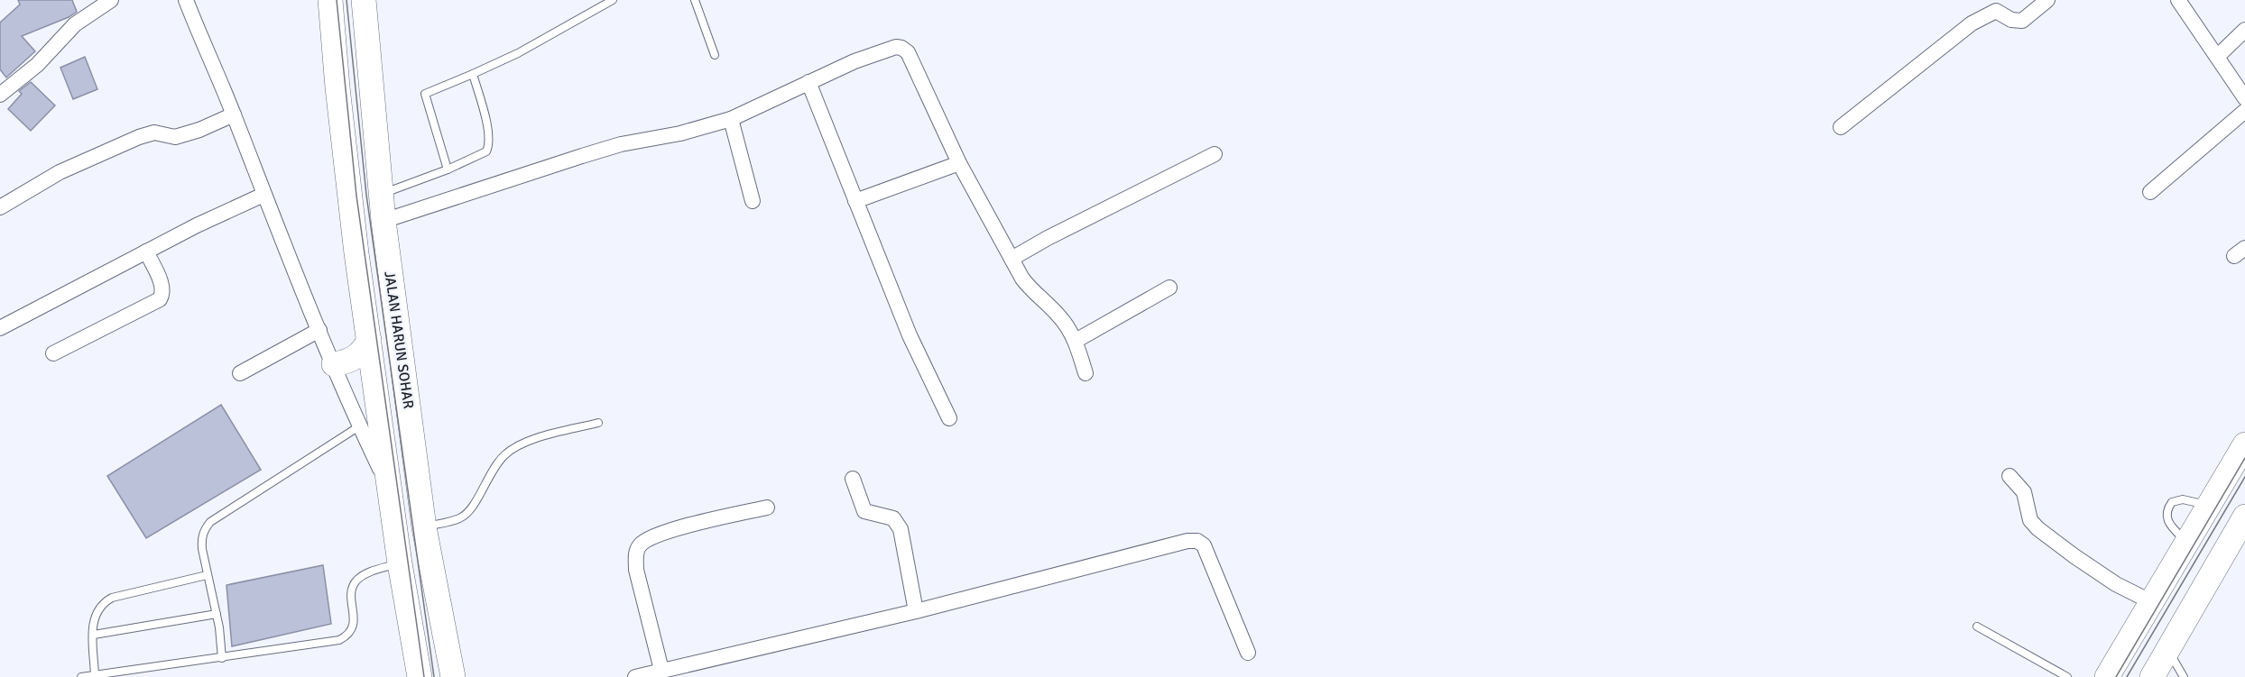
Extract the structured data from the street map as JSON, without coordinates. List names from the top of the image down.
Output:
{
  "streets": {
    "highway": ["JALAN HARUN SOHAR"]
  }
}
